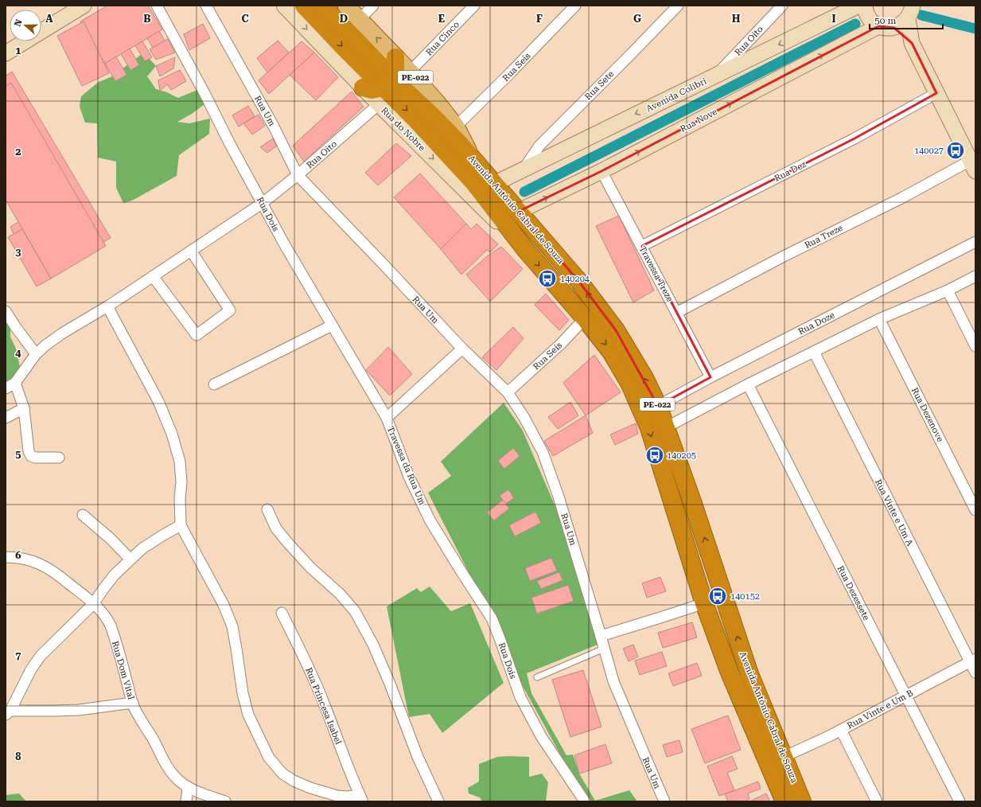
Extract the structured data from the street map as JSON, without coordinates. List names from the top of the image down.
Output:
{
  "streets": {
    "highway": ["PE-022", "Avenida Antônio Cabral de Souza"],
    "street": [
      "Rua Cinco",
      "Rua Oito",
      "Rua Seis",
      "Rua Sete",
      "Avenida Colibri",
      "Rua Um",
      "Rua Nove",
      "Rua do Nobre",
      "Rua Dez",
      "Rua Dois",
      "Rua Treze",
      "Travessa Treze",
      "Rua Doze",
      "Rua Dezenove",
      "Travessa da Rua Um",
      "Rua Vinte e Um A",
      "Rua Dezessete",
      "Rua Dom Vital",
      "Rua Princesa Isabel",
      "Rua Vinte e Um B"
    ]
  },
  "crossings": [
    ["Rua Cinco", "PE-022"],
    ["Rua Oito", "Avenida Colibri"],
    ["Rua Oito", "Rua Um"],
    ["Rua Oito", "Rua do Nobre"],
    ["Rua Oito", "Rua Dois"],
    ["Rua Seis", "PE-022"],
    ["Rua Seis", "Rua Um"],
    ["Rua Seis", "Avenida Antônio Cabral de Souza"],
    ["PE-022", "Avenida Antônio Cabral de Souza"],
    ["Rua Sete", "Avenida Colibri"],
    ["Avenida Colibri", "Avenida Antônio Cabral de Souza"],
    ["Rua Um", "Travessa da Rua Um"],
    ["Rua Nove", "Avenida Antônio Cabral de Souza"],
    ["Rua Nove", "Travessa Treze"],
    ["Rua do Nobre", "Avenida Antônio Cabral de Souza"],
    ["Rua Dez", "Travessa Treze"],
    ["Avenida Antônio Cabral de Souza", "Rua Doze"],
    ["Avenida Antônio Cabral de Souza", "Rua Vinte e Um B"],
    ["Rua Dois", "Travessa da Rua Um"],
    ["Rua Treze", "Travessa Treze"],
    ["Travessa Treze", "Rua Doze"],
    ["Rua Vinte e Um A", "Rua Vinte e Um B"],
    ["Rua Dezessete", "Rua Vinte e Um B"]
  ],
  "one_way": ["Avenida Colibri", "Rua Nove", "Rua do Nobre"],
  "places": {
    "bus stop": [
      "140027",
      "140204",
      "140205",
      "140152"
    ]
  },
  "scale_bar": "50 m",
  "north": "left",
  "grid": {
    "columns": [
      "A",
      "B",
      "C",
      "D",
      "E",
      "F",
      "G",
      "H",
      "I"
    ],
    "rows": [
      "1",
      "2",
      "3",
      "4",
      "5",
      "6",
      "7",
      "8"
    ]
  }
}
